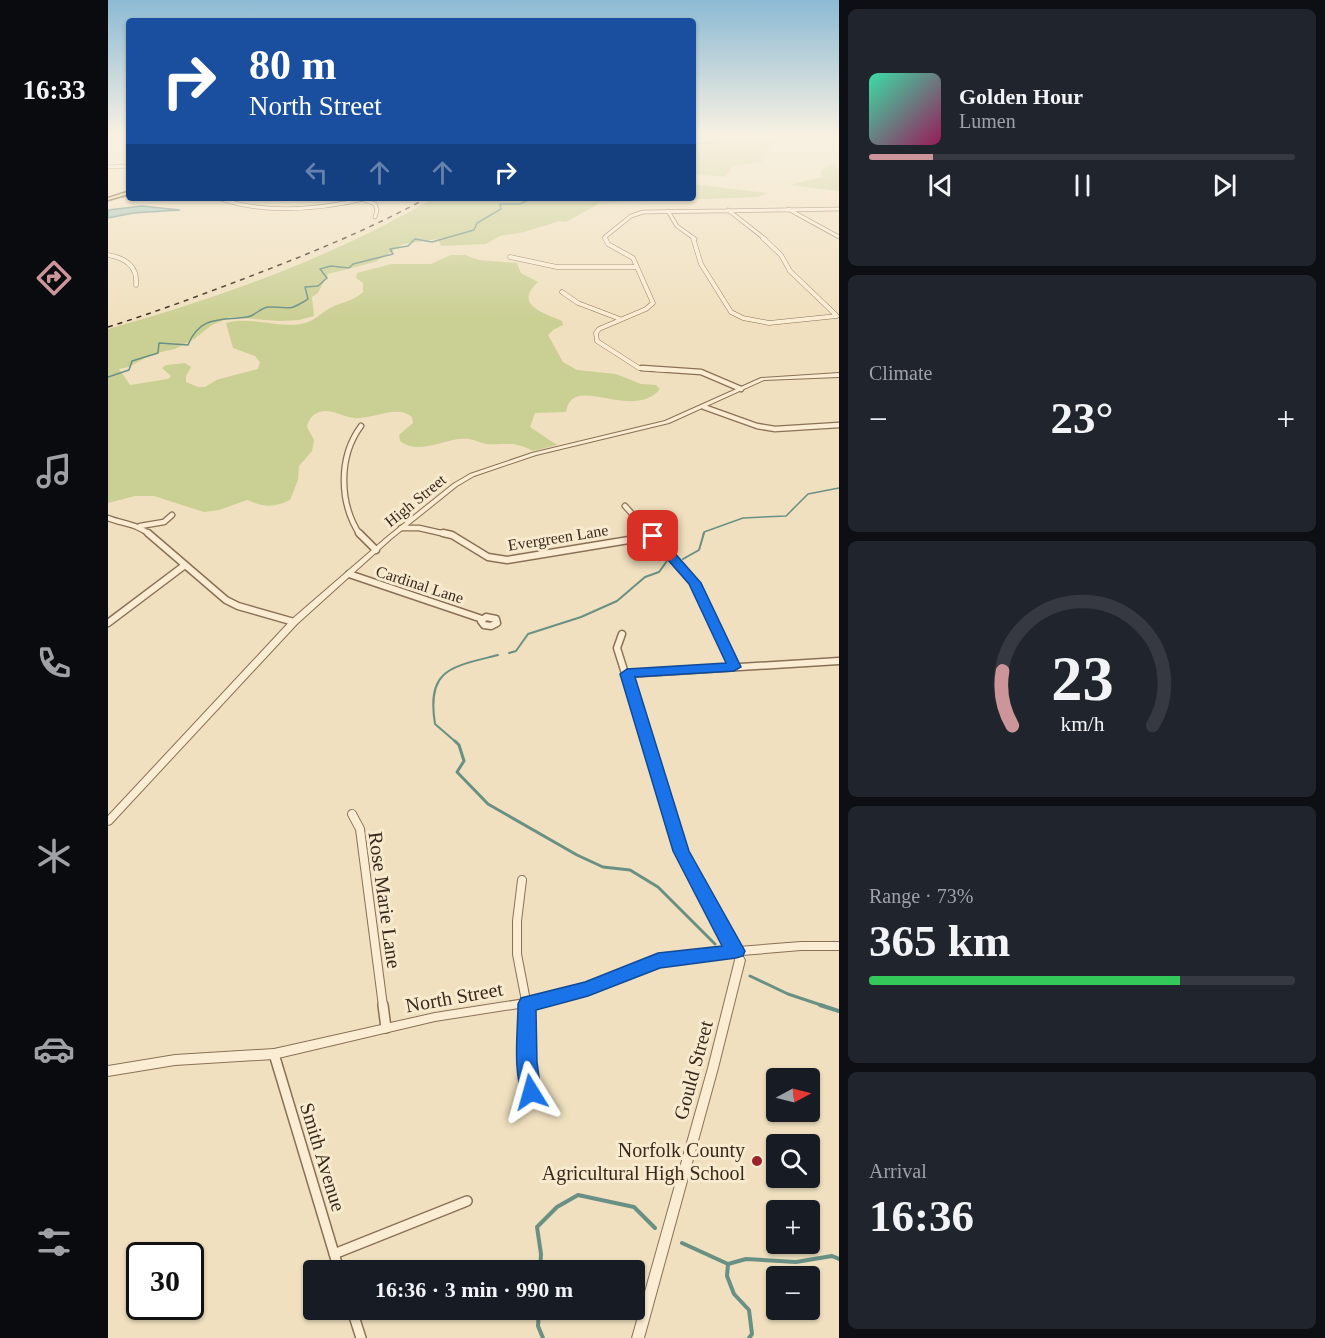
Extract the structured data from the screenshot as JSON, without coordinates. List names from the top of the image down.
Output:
{
  "streets": {
    "street": [
      "High Street",
      "Evergreen Lane",
      "Cardinal Lane",
      "Rose Marie Lane",
      "North Street",
      "Gould Street",
      "Smith Avenue"
    ]
  },
  "crossings": [
    ["High Street", "Evergreen Lane"],
    ["High Street", "Cardinal Lane"],
    ["Rose Marie Lane", "North Street"],
    ["North Street", "Gould Street"],
    ["North Street", "Smith Avenue"]
  ],
  "places": ["Norfolk County Agricultural High School"],
  "north": "right",
  "page": {
    "tabs": "16:33",
    "turn": ["80 m", "North Street"],
    "song": ["Golden Hour", "Lumen"],
    "tile": [
      "Climate",
      ["Range · 73%", "365 km"],
      ["Arrival", "16:36"]
    ],
    "heat": ["−", "23°", "+"],
    "map_buttons": ["+", "−"],
    "limit": "30",
    "trip": "16:36 · 3 min · 990 m",
    "gauge": ["23", "km/h"]
  }
}
